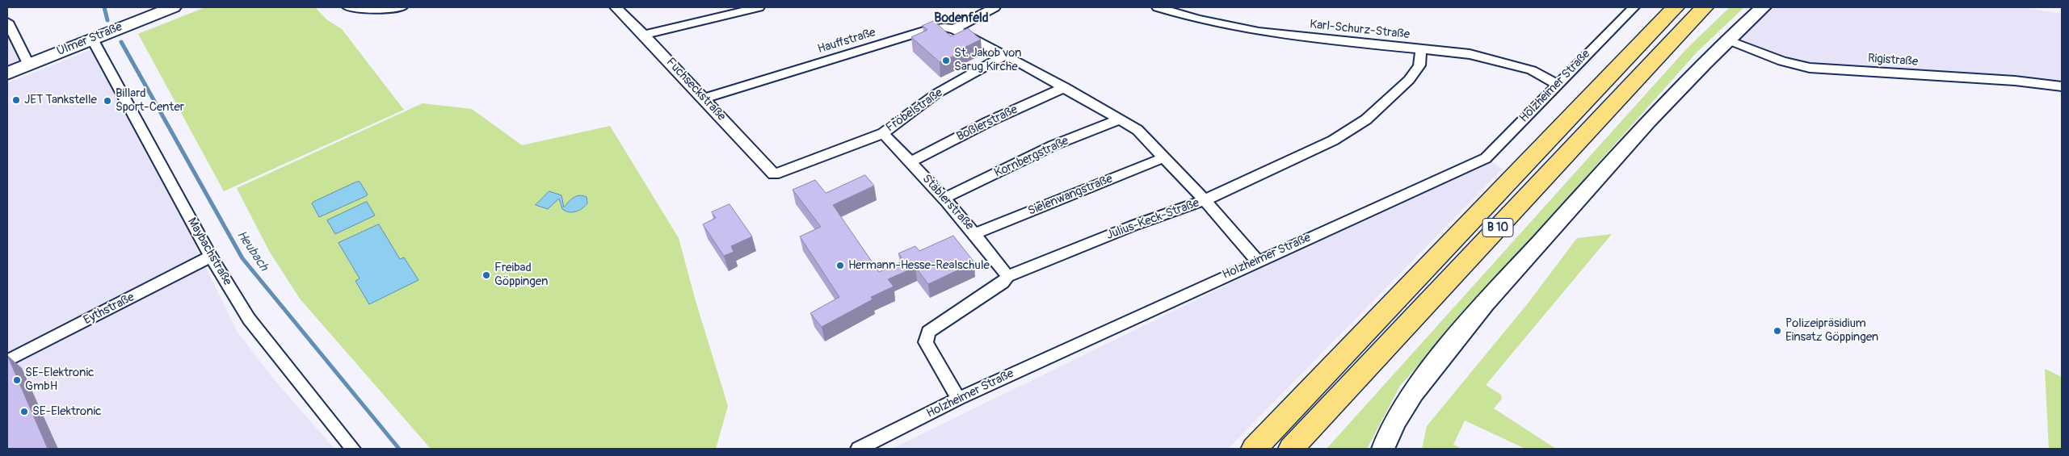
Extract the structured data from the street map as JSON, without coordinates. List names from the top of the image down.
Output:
{
  "streets": {
    "highway": ["B 10"],
    "main road": ["Ulmer Straße"],
    "street": [
      "Karl-Schurz-Straße",
      "Hauffstraße",
      "Rigistraße",
      "Holzheimer Straße",
      "Fuchseckstraße",
      "Fröbelstraße",
      "Boßlerstraße",
      "Kornbergstraße",
      "Sielenwangstraße",
      "Stäblerstraße",
      "Julius-Keck-Straße",
      "Maybachstraße",
      "Eythstraße"
    ]
  },
  "crossings": [
    ["Karl-Schurz-Straße", "Holzheimer Straße"],
    ["Karl-Schurz-Straße", "Julius-Keck-Straße"],
    ["Ulmer Straße", "Maybachstraße"],
    ["Hauffstraße", "Fuchseckstraße"],
    ["Holzheimer Straße", "Julius-Keck-Straße"],
    ["Fuchseckstraße", "Fröbelstraße"],
    ["Fröbelstraße", "Stäblerstraße"],
    ["Boßlerstraße", "Stäblerstraße"],
    ["Kornbergstraße", "Stäblerstraße"],
    ["Sielenwangstraße", "Stäblerstraße"],
    ["Stäblerstraße", "Julius-Keck-Straße"],
    ["Maybachstraße", "Eythstraße"]
  ],
  "districts": ["Bodenfeld"],
  "water": ["Heubach"],
  "places": [
    "St. Jakob von Sarug Kirche",
    "JET Tankstelle",
    "Billard Sport-Center",
    "Hermann-Hesse-Realschule",
    "Freibad Göppingen",
    "Polizeipräsidium Einsatz Göppingen",
    "SE-Elektronic GmbH",
    "SE-Elektronic"
  ]
}
